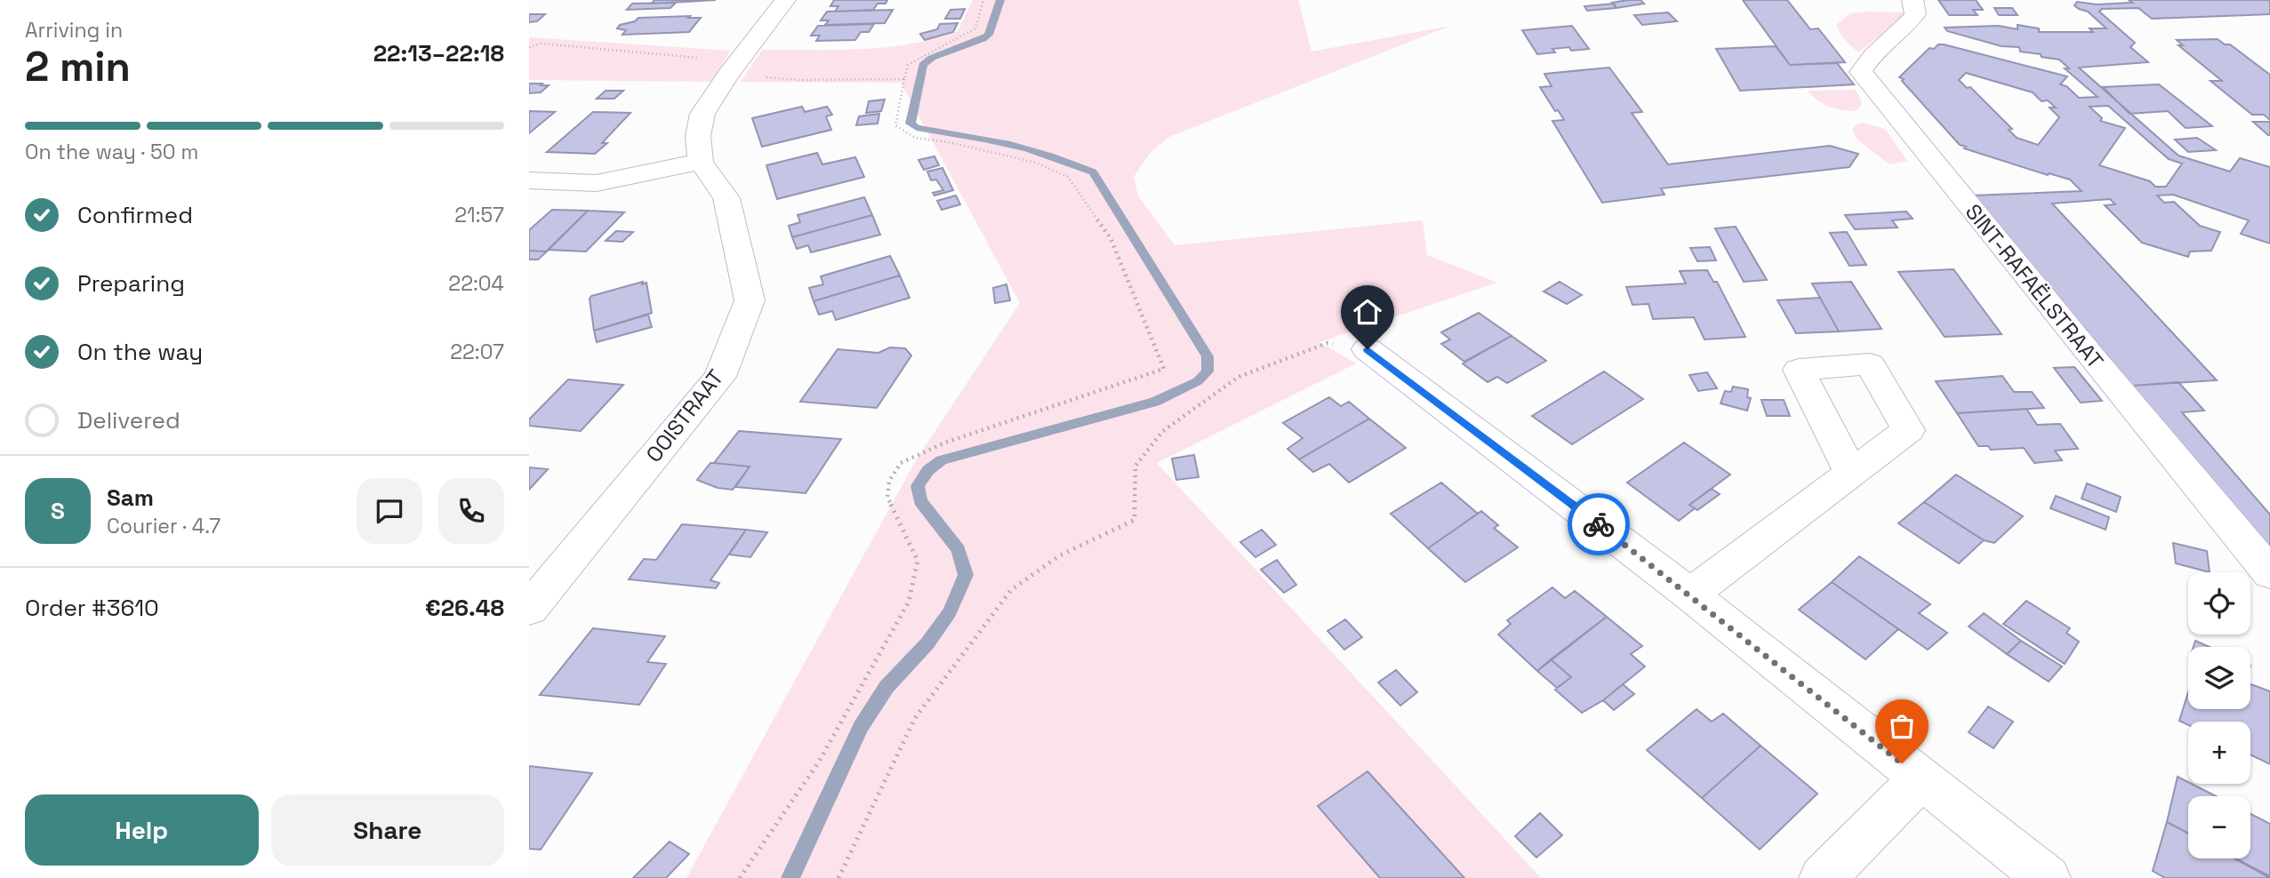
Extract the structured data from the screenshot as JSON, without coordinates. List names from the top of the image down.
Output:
{
  "streets": {
    "street": ["SINT-RAFAËLSTRAAT", "OOISTRAAT"]
  },
  "page": {
    "heading": ["2 min", "Arriving in", "22:13–22:18"],
    "panel": [
      "Sam",
      "Courier · 4.7",
      "Order #3610",
      "€26.48"
    ],
    "bar": "On the way · 50 m",
    "list": [
      ["Confirmed", "21:57"],
      ["Preparing", "22:04"],
      ["On the way", "22:07"],
      "Delivered"
    ],
    "round": "S",
    "map_buttons": ["+", "−"],
    "buttons": ["Help", "Share"]
  }
}
